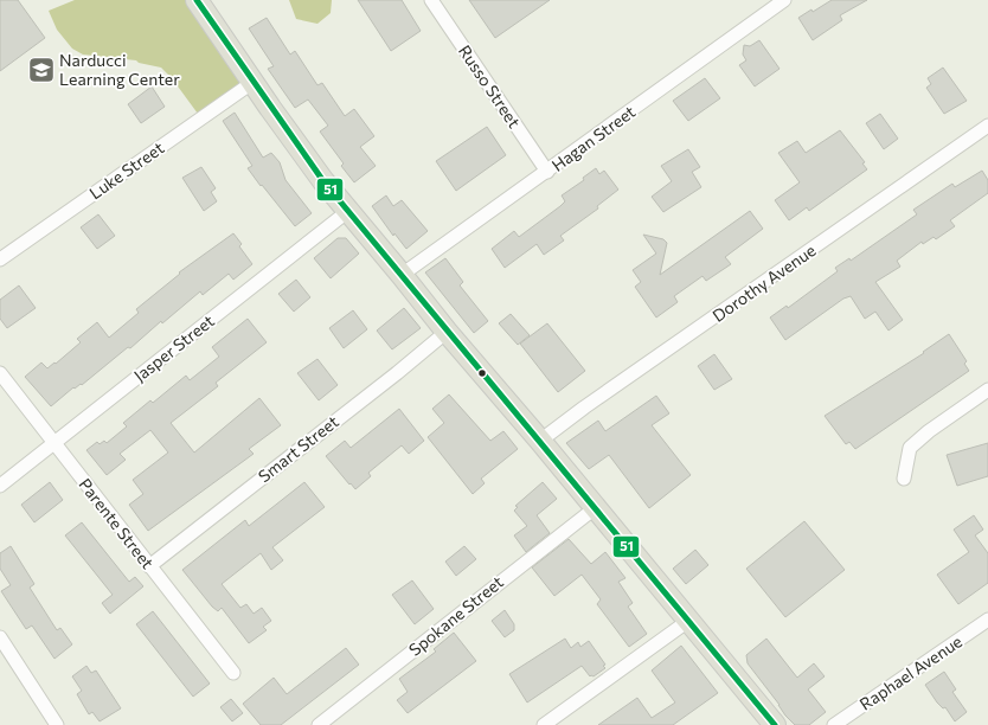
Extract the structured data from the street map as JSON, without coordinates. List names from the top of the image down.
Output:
{
  "streets": {
    "street": [
      "Russo Street",
      "Hagan Street",
      "Luke Street",
      "Dorothy Avenue",
      "Jasper Street",
      "Smart Street",
      "Parente Street",
      "Spokane Street",
      "Raphael Avenue"
    ]
  },
  "crossings": [
    ["Russo Street", "Hagan Street"],
    ["Jasper Street", "Parente Street"],
    ["Smart Street", "Parente Street"]
  ],
  "places": {
    "school or university": ["Narducci Learning Center"]
  },
  "lines": ["transit line 51"]
}
